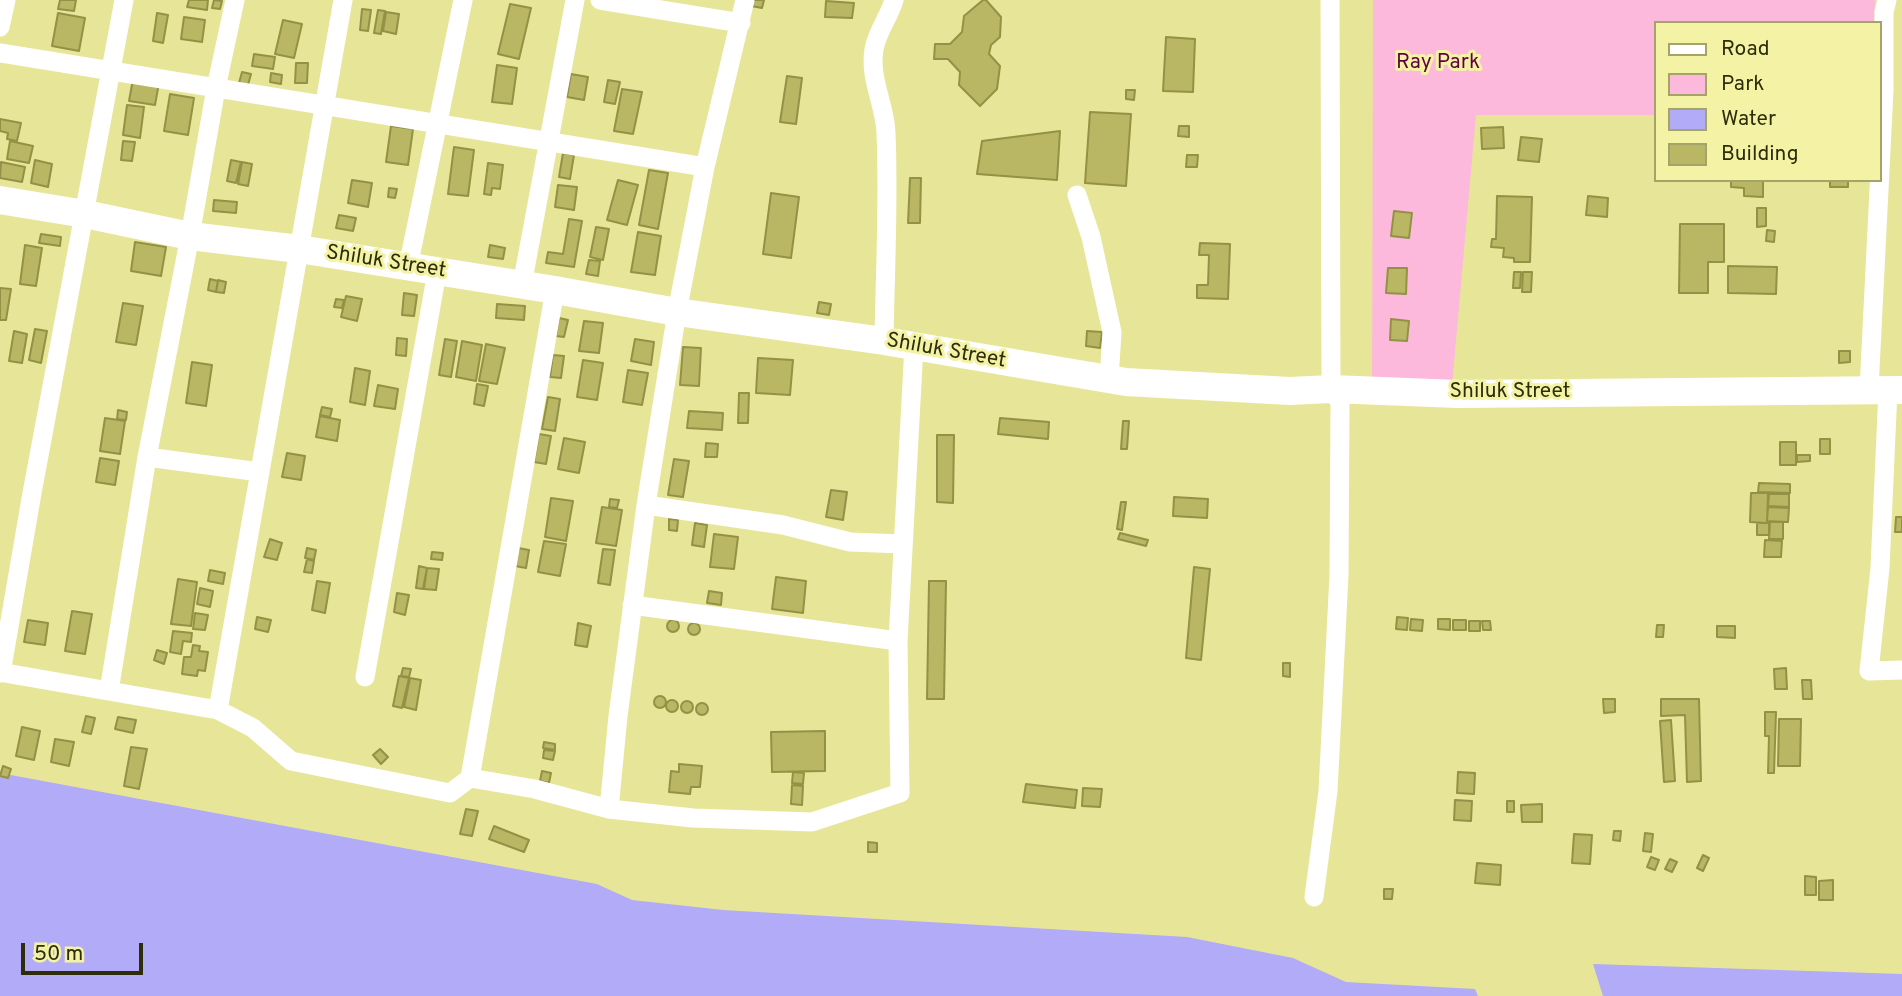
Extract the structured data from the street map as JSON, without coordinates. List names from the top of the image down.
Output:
{
  "streets": {
    "street": ["Shiluk Street"]
  },
  "parks": ["Ray Park"],
  "legend": [
    "Road",
    "Park",
    "Water",
    "Building"
  ],
  "scale_bar": "50 m"
}
